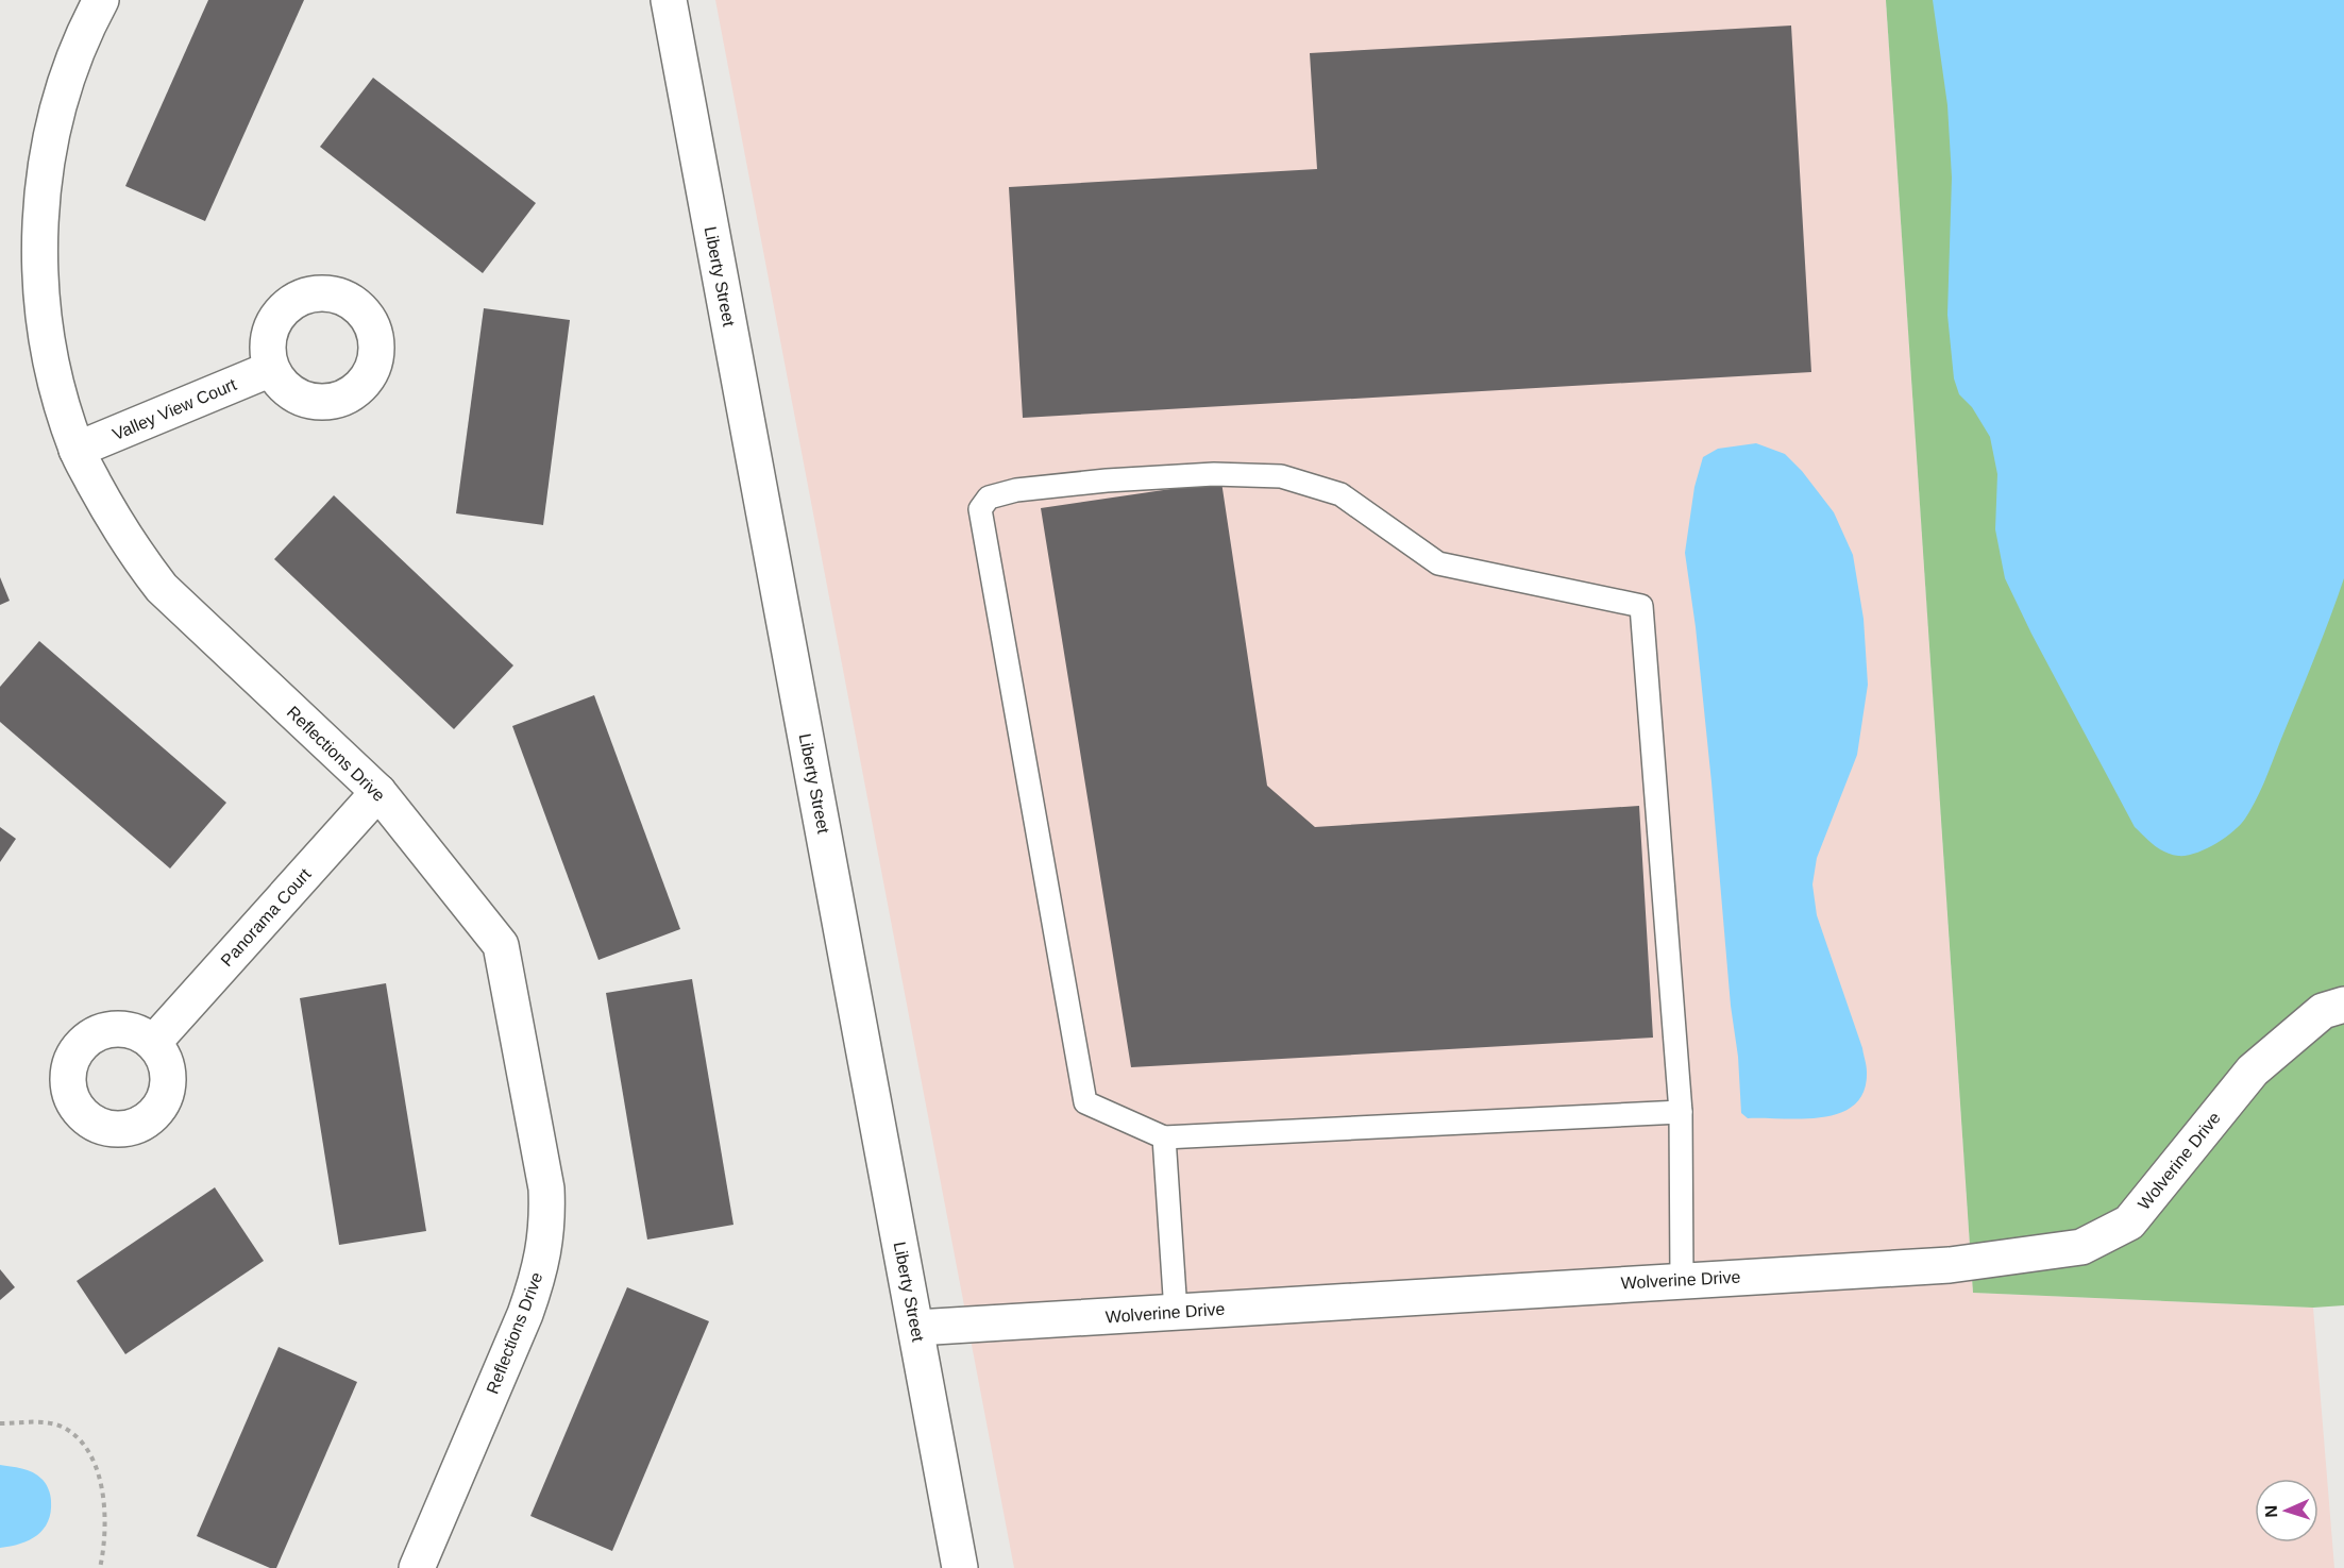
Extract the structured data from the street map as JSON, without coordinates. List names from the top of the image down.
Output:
{
  "streets": {
    "street": [
      "Liberty Street",
      "Valley View Court",
      "Reflections Drive",
      "Panorama Court",
      "Wolverine Drive"
    ]
  },
  "crossings": [
    ["Liberty Street", "Wolverine Drive"],
    ["Valley View Court", "Reflections Drive"],
    ["Reflections Drive", "Panorama Court"]
  ],
  "north": "left"
}
